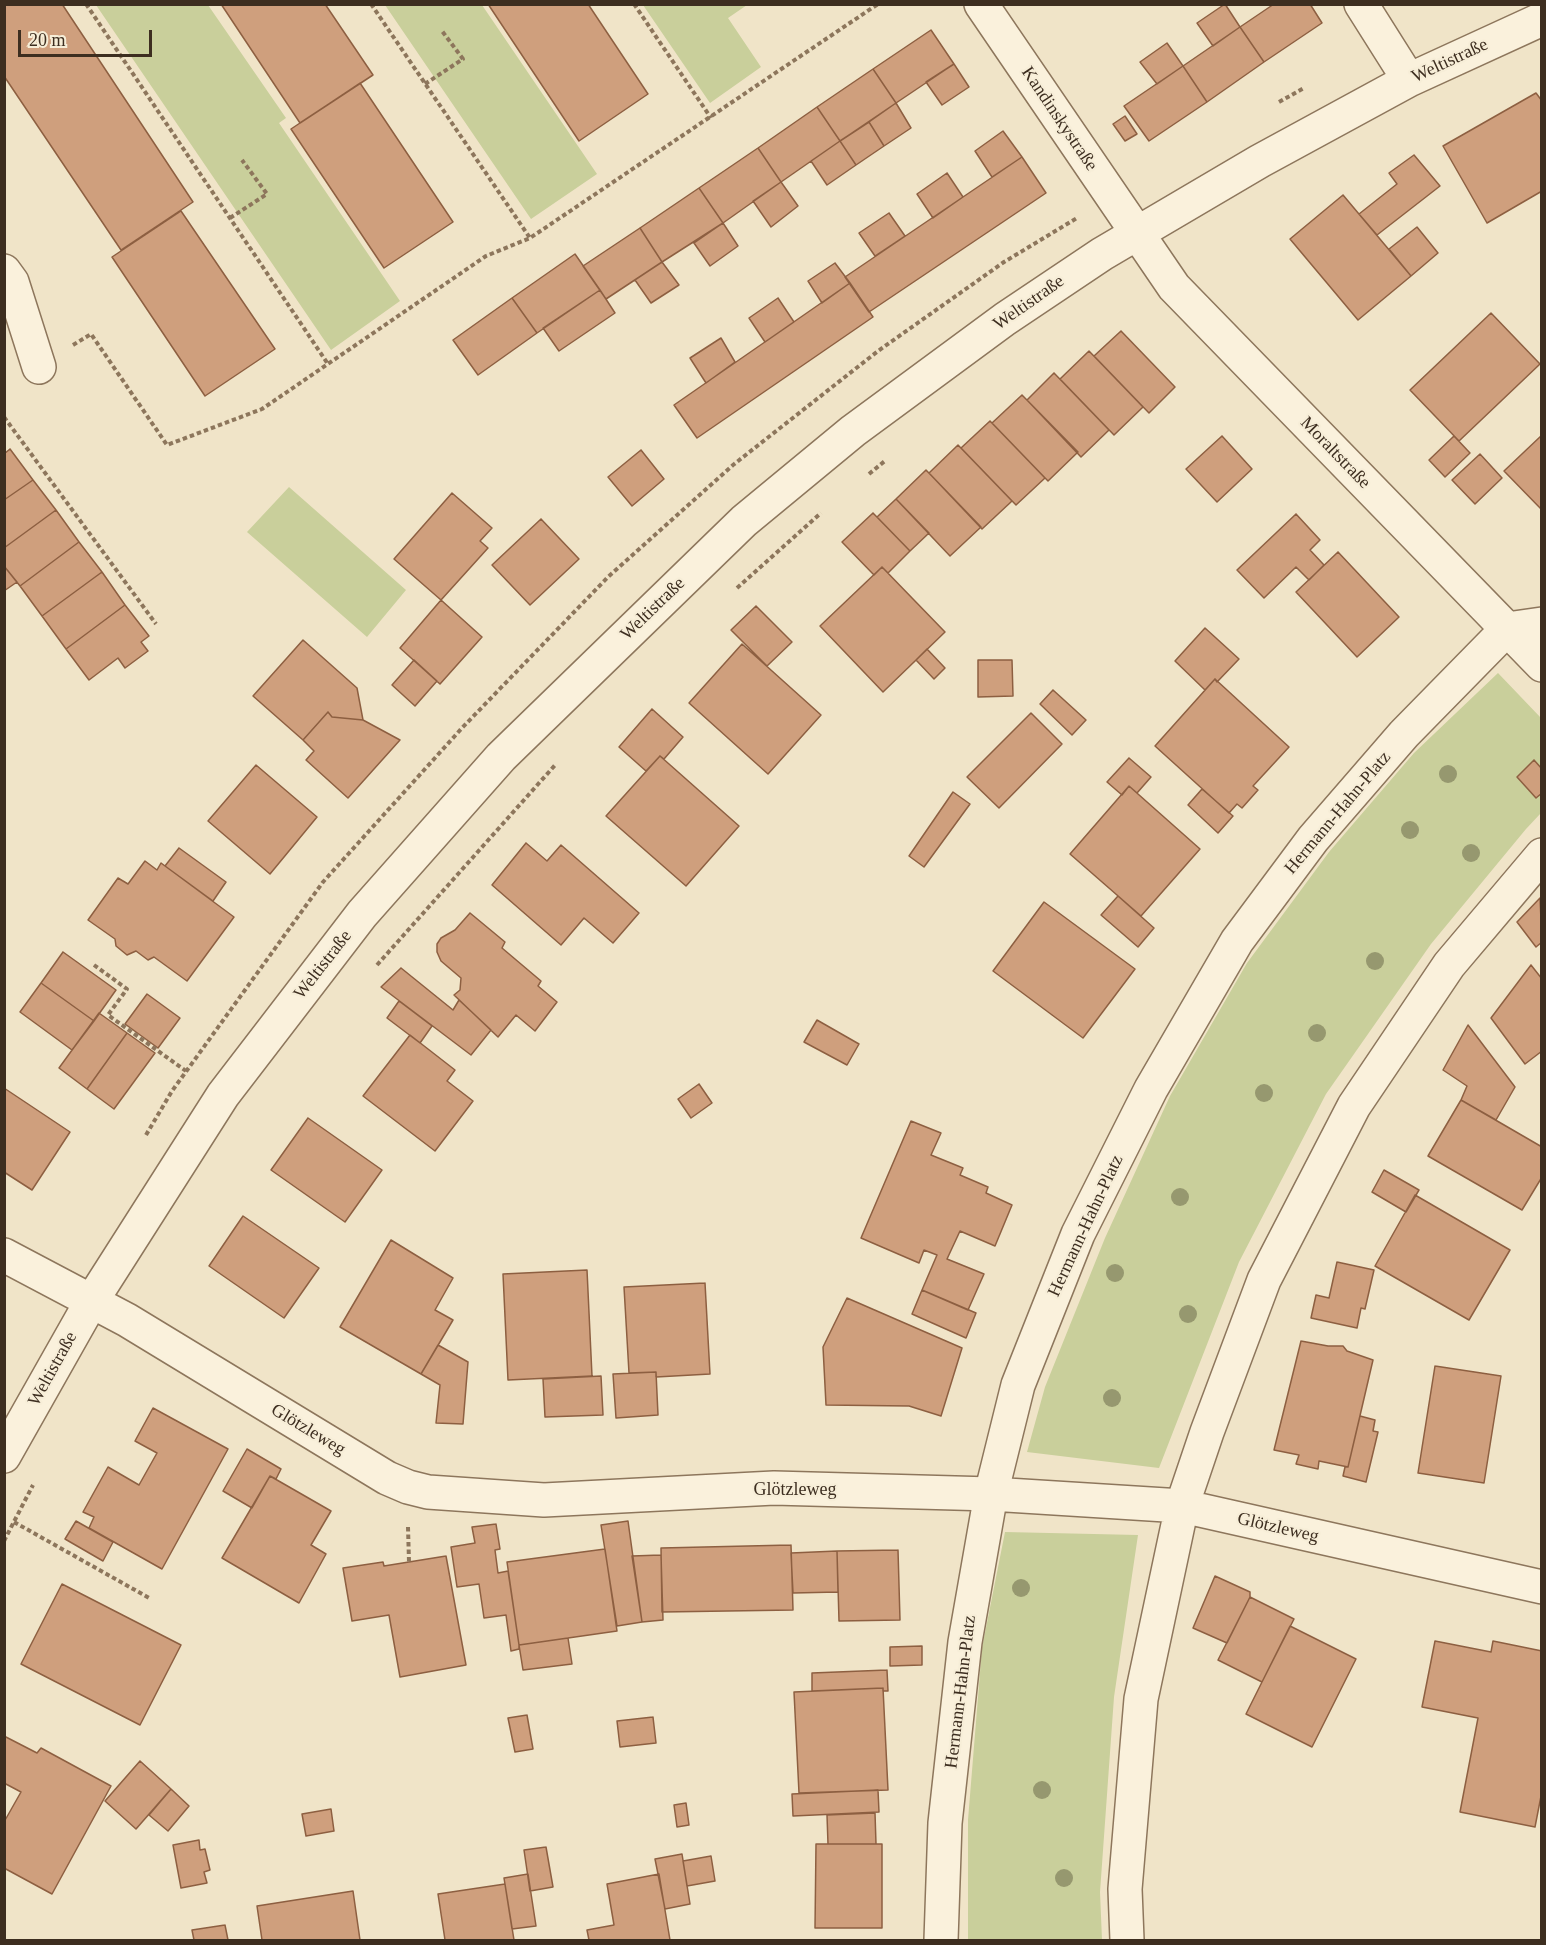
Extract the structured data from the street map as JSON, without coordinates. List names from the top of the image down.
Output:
{
  "streets": {
    "street": [
      "Weltistraße",
      "Kandinskystraße",
      "Moraltstraße",
      "Hermann-Hahn-Platz",
      "Glötzleweg"
    ]
  },
  "crossings": [
    ["Weltistraße", "Kandinskystraße"],
    ["Weltistraße", "Moraltstraße"],
    ["Weltistraße", "Glötzleweg"],
    ["Kandinskystraße", "Moraltstraße"],
    ["Moraltstraße", "Hermann-Hahn-Platz"],
    ["Hermann-Hahn-Platz", "Glötzleweg"]
  ],
  "scale_bar": "20 m"
}
